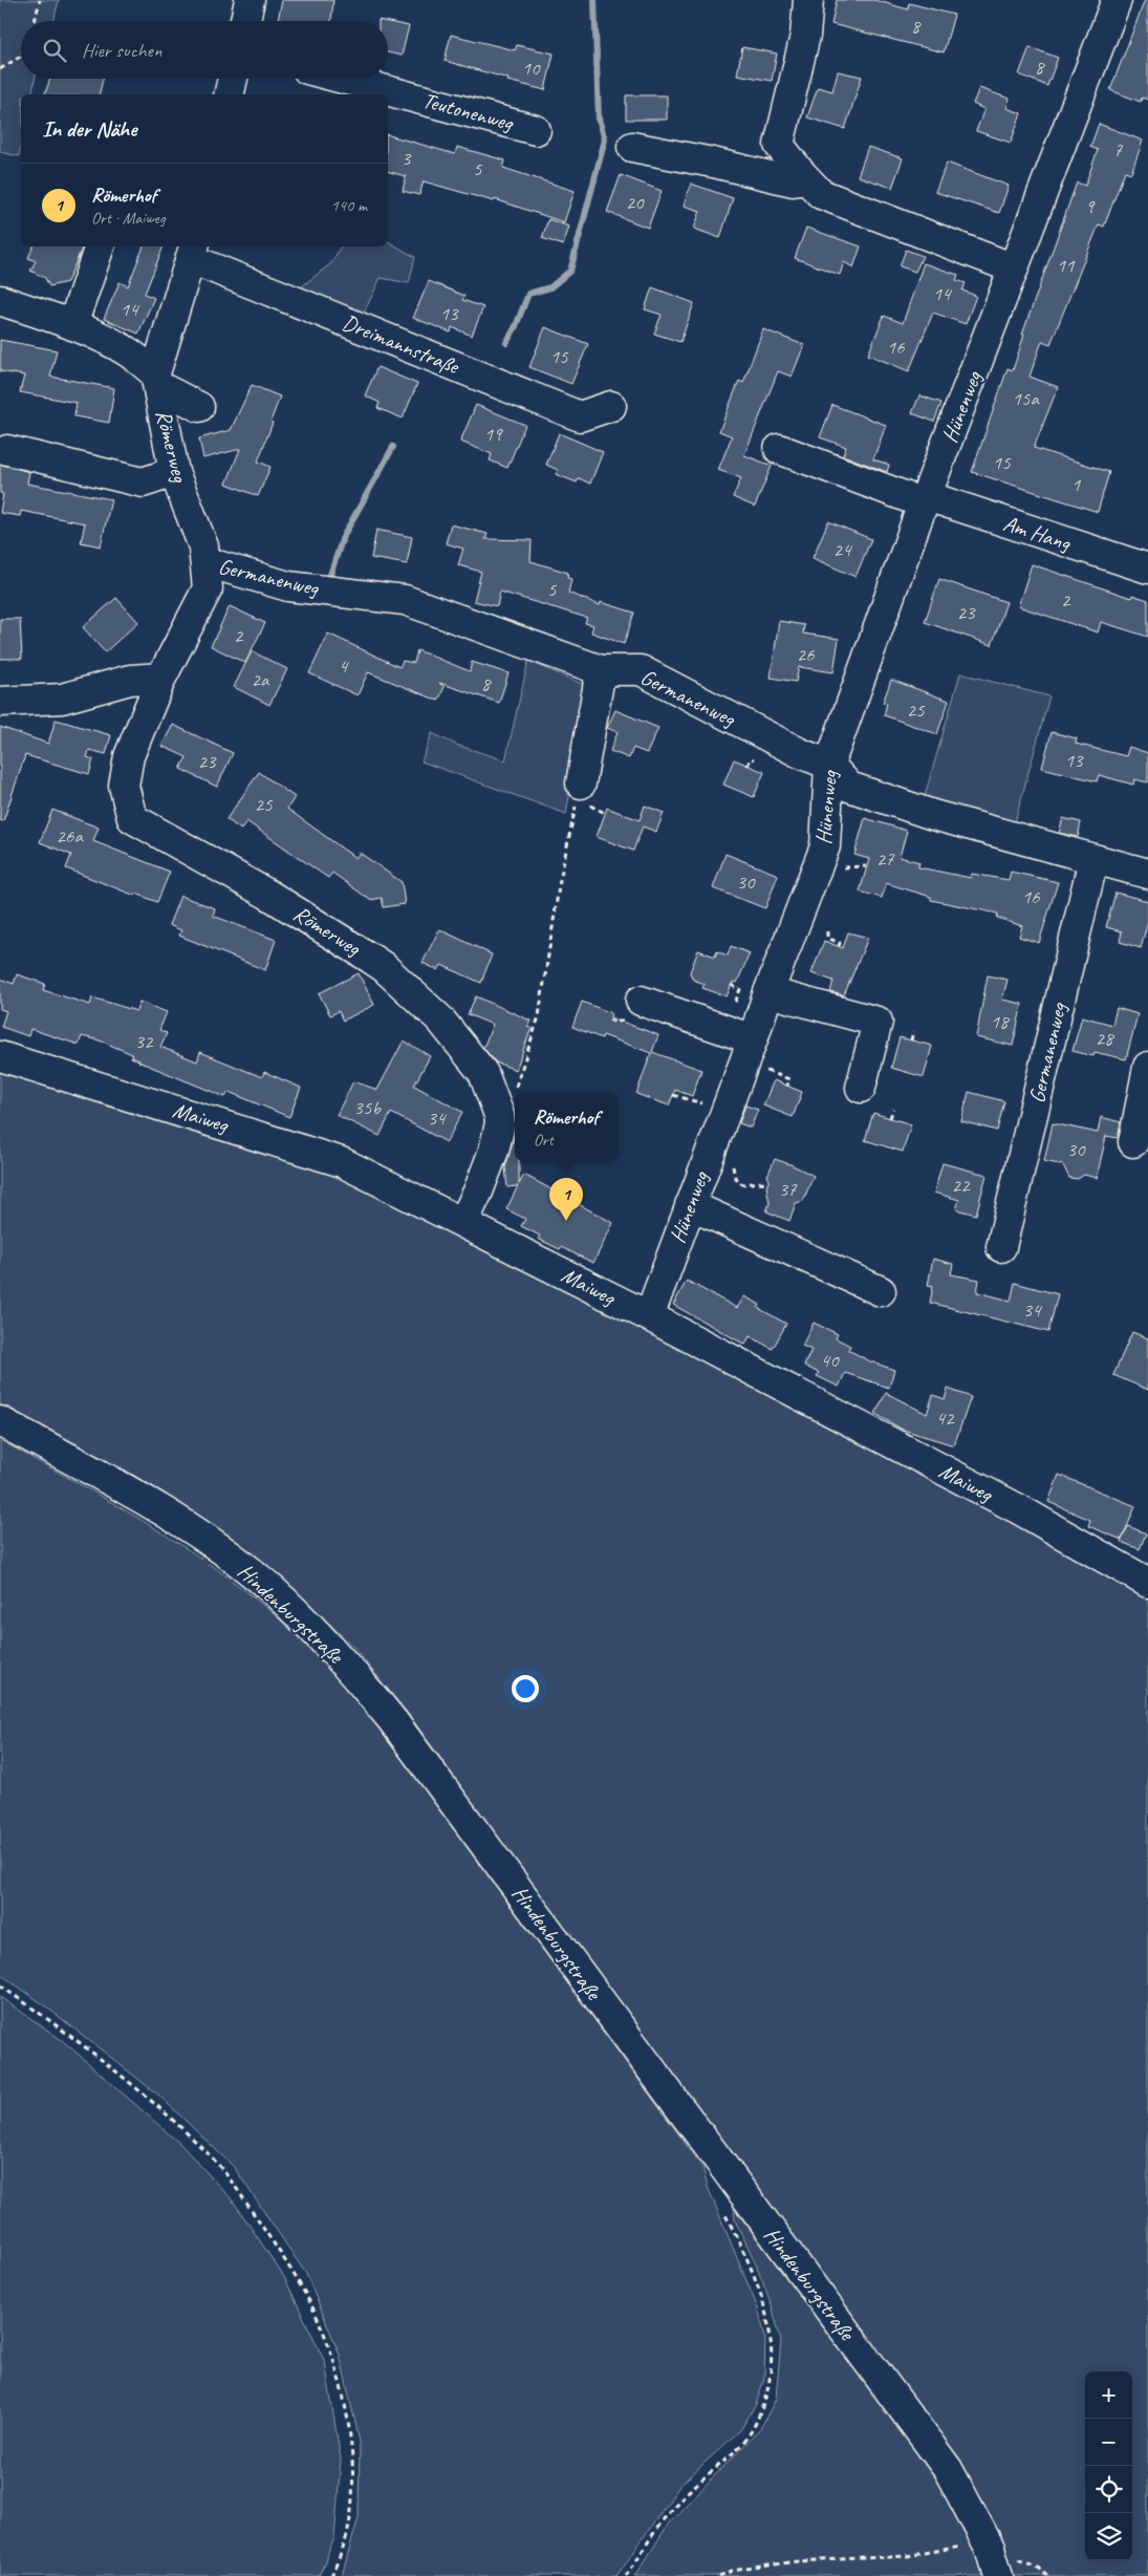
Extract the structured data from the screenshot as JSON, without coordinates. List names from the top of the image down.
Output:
{
  "streets": {
    "street": [
      "Teutonenweg",
      "Dreimannstraße",
      "Hünenweg",
      "Römerweg",
      "Am Hang",
      "Germanenweg",
      "Maiweg",
      "Hindenburgstraße"
    ]
  },
  "crossings": [
    ["Dreimannstraße", "Römerweg"],
    ["Hünenweg", "Am Hang"],
    ["Hünenweg", "Germanenweg"],
    ["Hünenweg", "Maiweg"],
    ["Römerweg", "Germanenweg"]
  ],
  "house_numbers": [
    "8",
    "8",
    "10",
    "7",
    "3",
    "5",
    "20",
    "9",
    "11",
    "14",
    "14",
    "13",
    "16",
    "15",
    "15a",
    "19",
    "15",
    "1",
    "24",
    "5",
    "2",
    "23",
    "2",
    "26",
    "4",
    "2a",
    "8",
    "25",
    "13",
    "23",
    "25",
    "26a",
    "27",
    "30",
    "16",
    "18",
    "28",
    "32",
    "35b",
    "34",
    "30",
    "22",
    "37",
    "34",
    "40",
    "42"
  ],
  "page": {
    "search": "Hier suchen",
    "heading": "In der Nähe",
    "list": [
      {
        "mark": "1",
        "name": "Römerhof",
        "note": "Ort · Maiweg",
        "value": "140 m"
      }
    ],
    "popup": ["Römerhof", "Ort"],
    "pins": "1",
    "map_buttons": ["+", "−"]
  }
}
